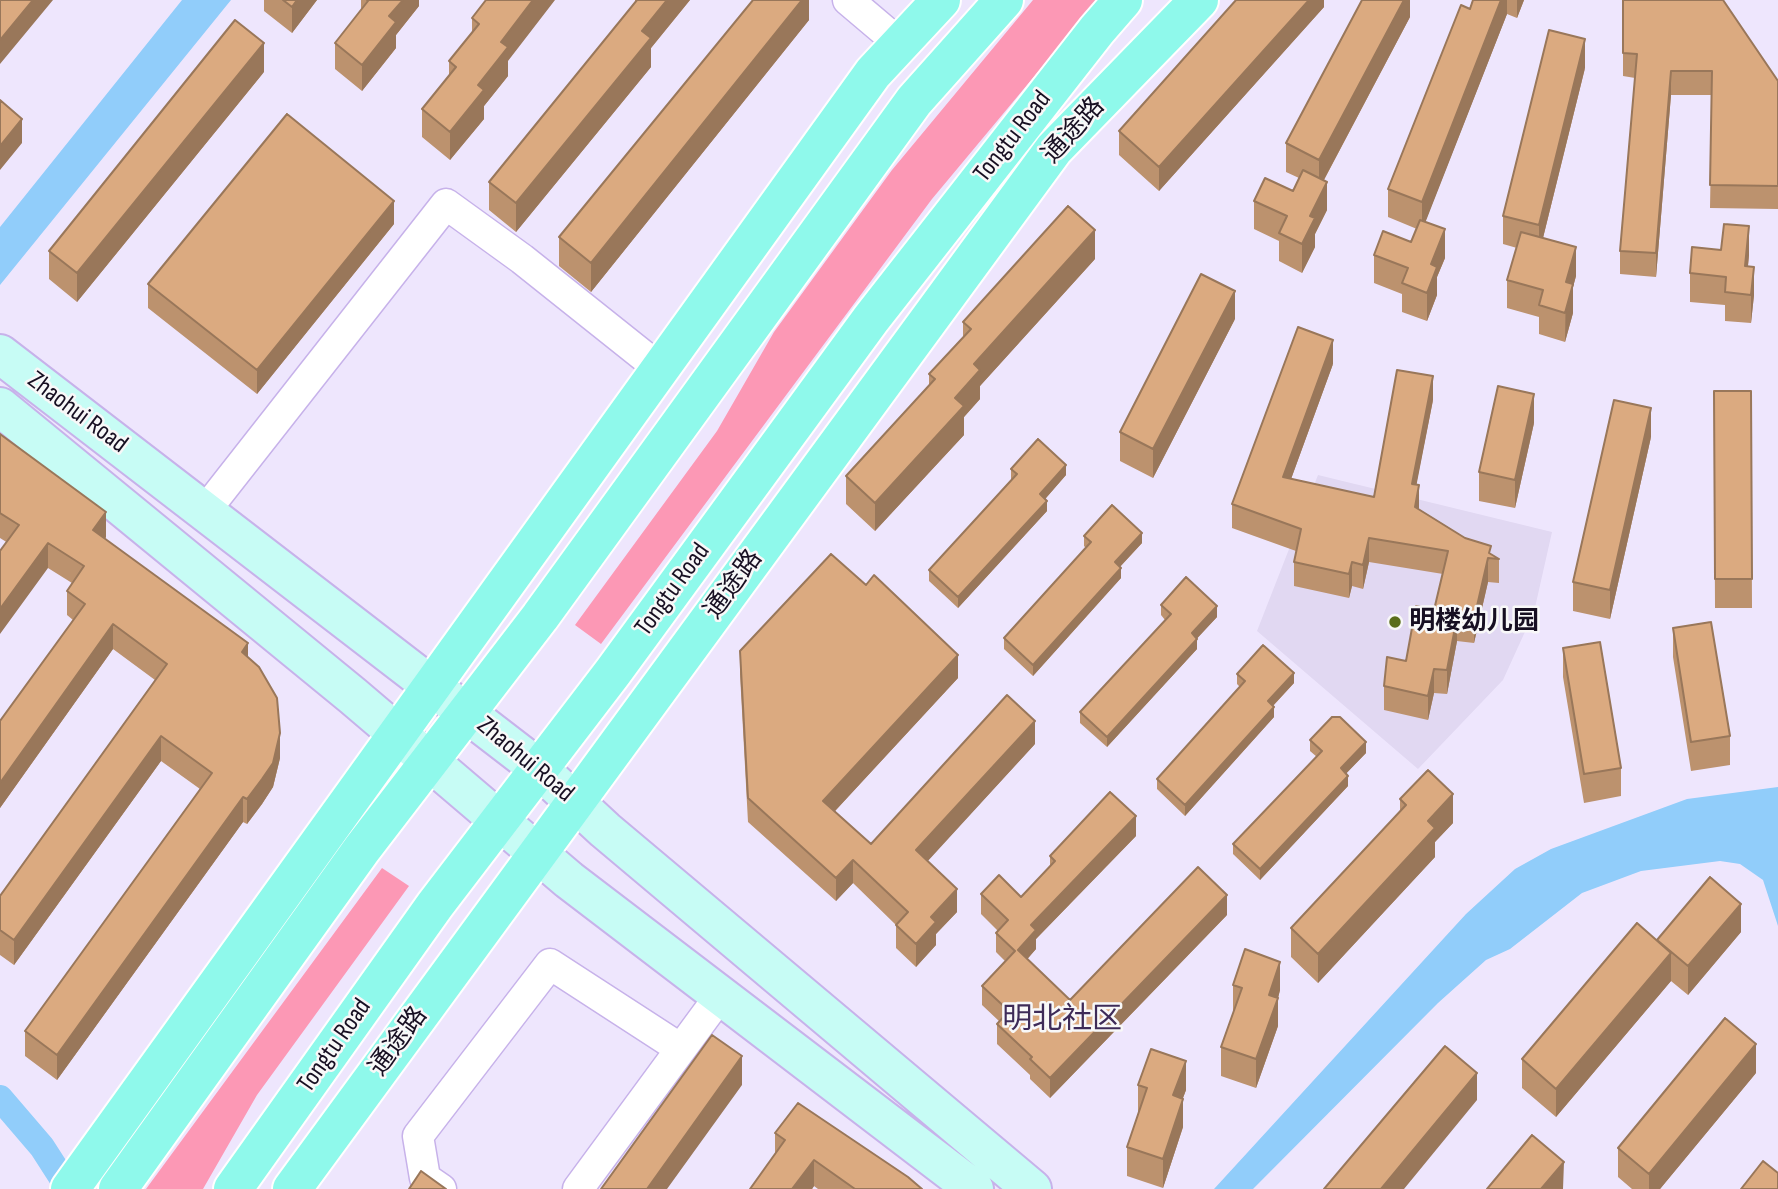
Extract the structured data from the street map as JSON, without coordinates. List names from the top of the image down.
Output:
{
  "streets": {
    "main road": ["通途路", "Tongtu Road", "Zhaohui Road"]
  },
  "crossings": [
    ["通途路", "Zhaohui Road"],
    ["Tongtu Road", "Zhaohui Road"]
  ],
  "districts": ["明北社区"],
  "places": ["明楼幼儿园"]
}
